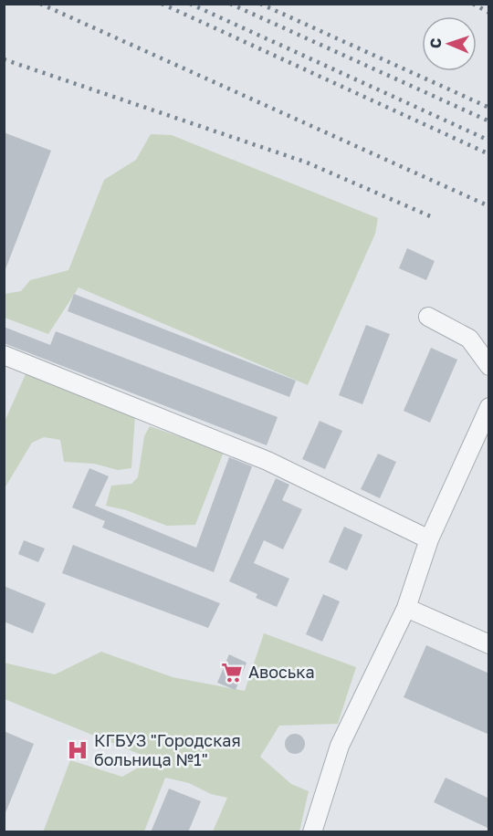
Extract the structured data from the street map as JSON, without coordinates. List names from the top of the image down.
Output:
{
  "places": {
    "supermarket": ["Авоська"],
    "hospital": ["КГБУЗ \"Городская больница №1\""]
  },
  "north": "left"
}
